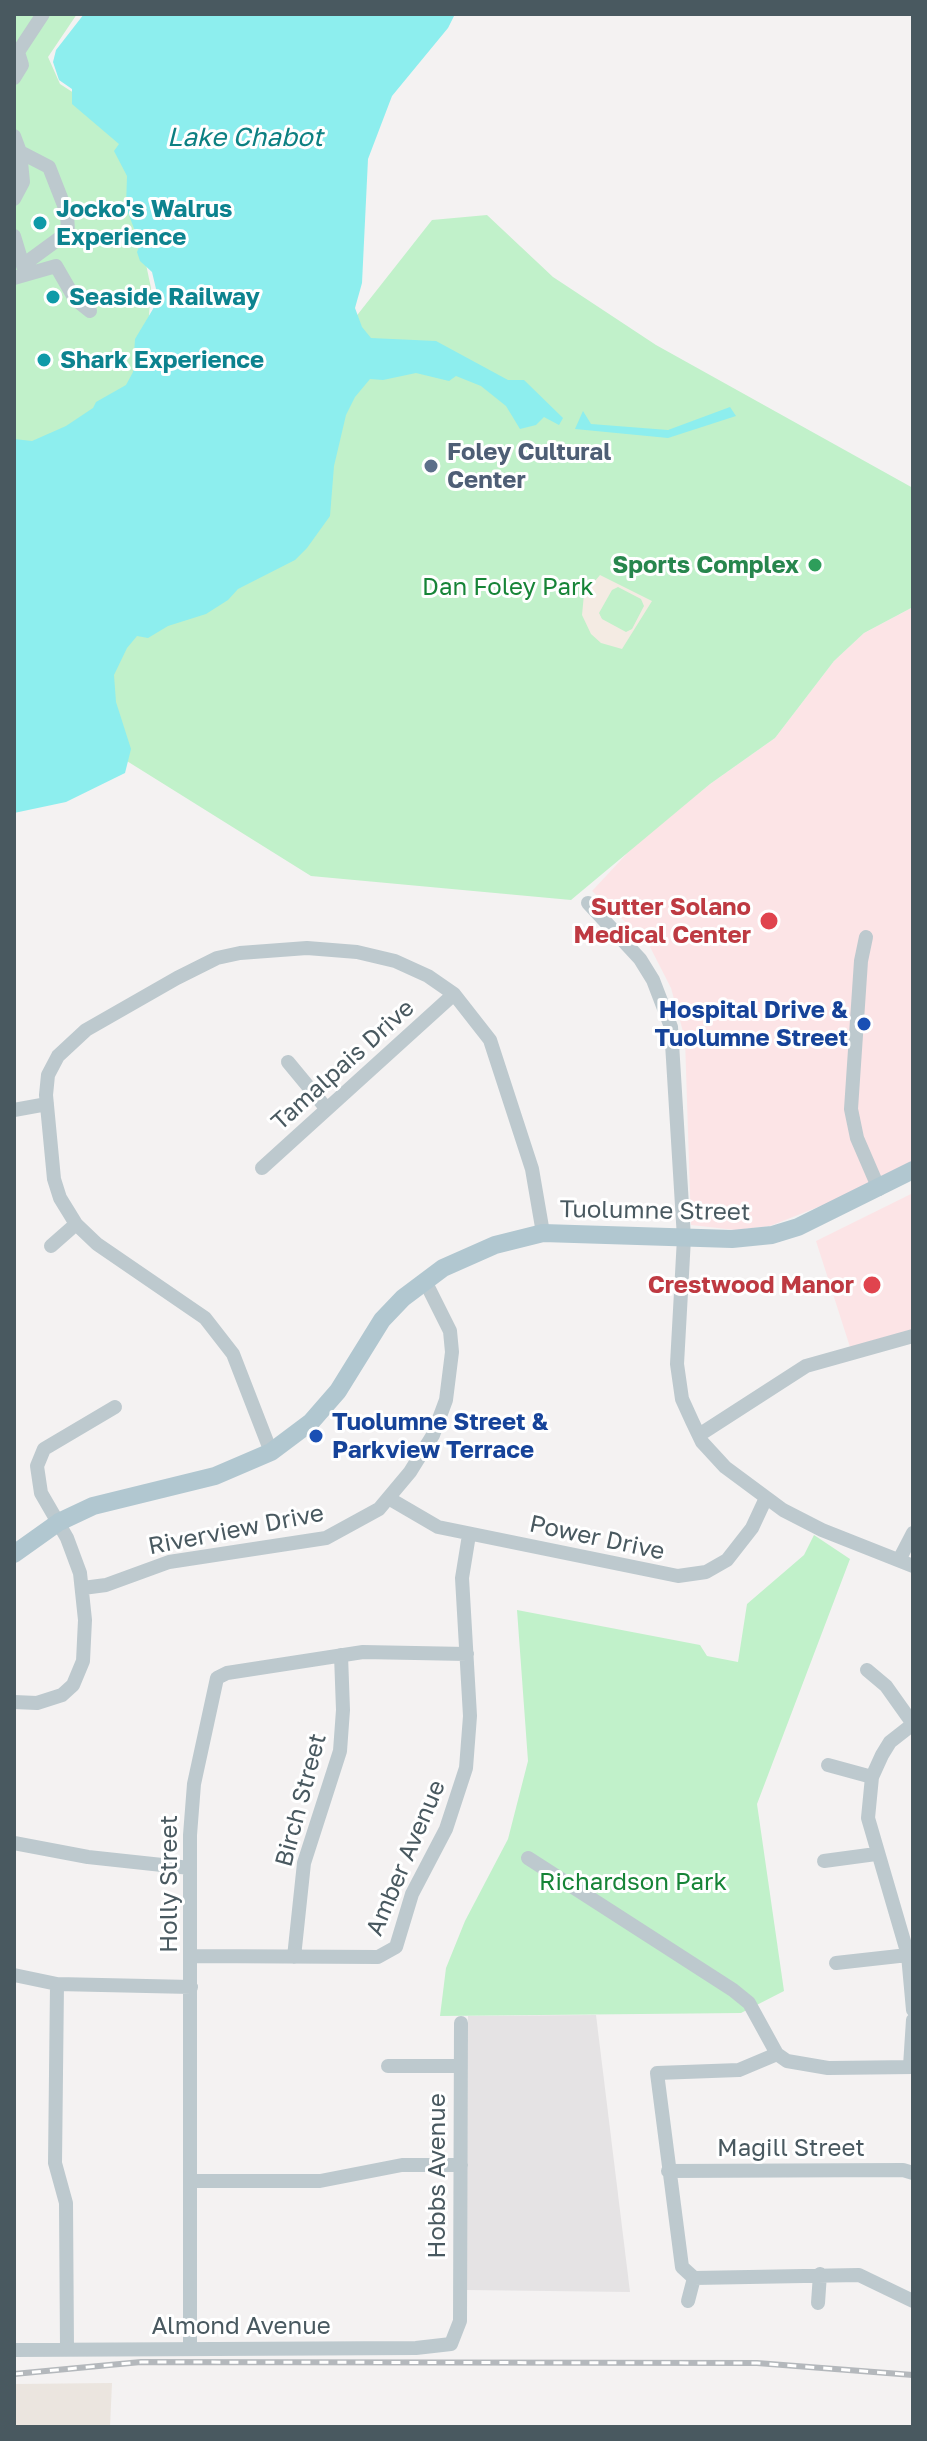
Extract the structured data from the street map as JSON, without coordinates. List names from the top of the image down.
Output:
{
  "streets": {
    "main road": ["Tuolumne Street"],
    "street": [
      "Tamalpais Drive",
      "Riverview Drive",
      "Power Drive",
      "Birch Street",
      "Amber Avenue",
      "Holly Street",
      "Magill Street",
      "Hobbs Avenue",
      "Almond Avenue"
    ]
  },
  "crossings": [
    ["Tuolumne Street", "Riverview Drive"],
    ["Riverview Drive", "Power Drive"],
    ["Power Drive", "Amber Avenue"],
    ["Birch Street", "Amber Avenue"],
    ["Birch Street", "Holly Street"],
    ["Amber Avenue", "Holly Street"],
    ["Holly Street", "Almond Avenue"],
    ["Hobbs Avenue", "Almond Avenue"]
  ],
  "water": ["Lake Chabot"],
  "parks": ["Dan Foley Park", "Richardson Park"],
  "places": [
    "Jocko's Walrus Experience",
    "Seaside Railway",
    "Shark Experience",
    "Foley Cultural Center",
    "Sports Complex",
    "Sutter Solano Medical Center",
    "Hospital Drive & Tuolumne Street",
    "Crestwood Manor",
    "Tuolumne Street & Parkview Terrace"
  ]
}
